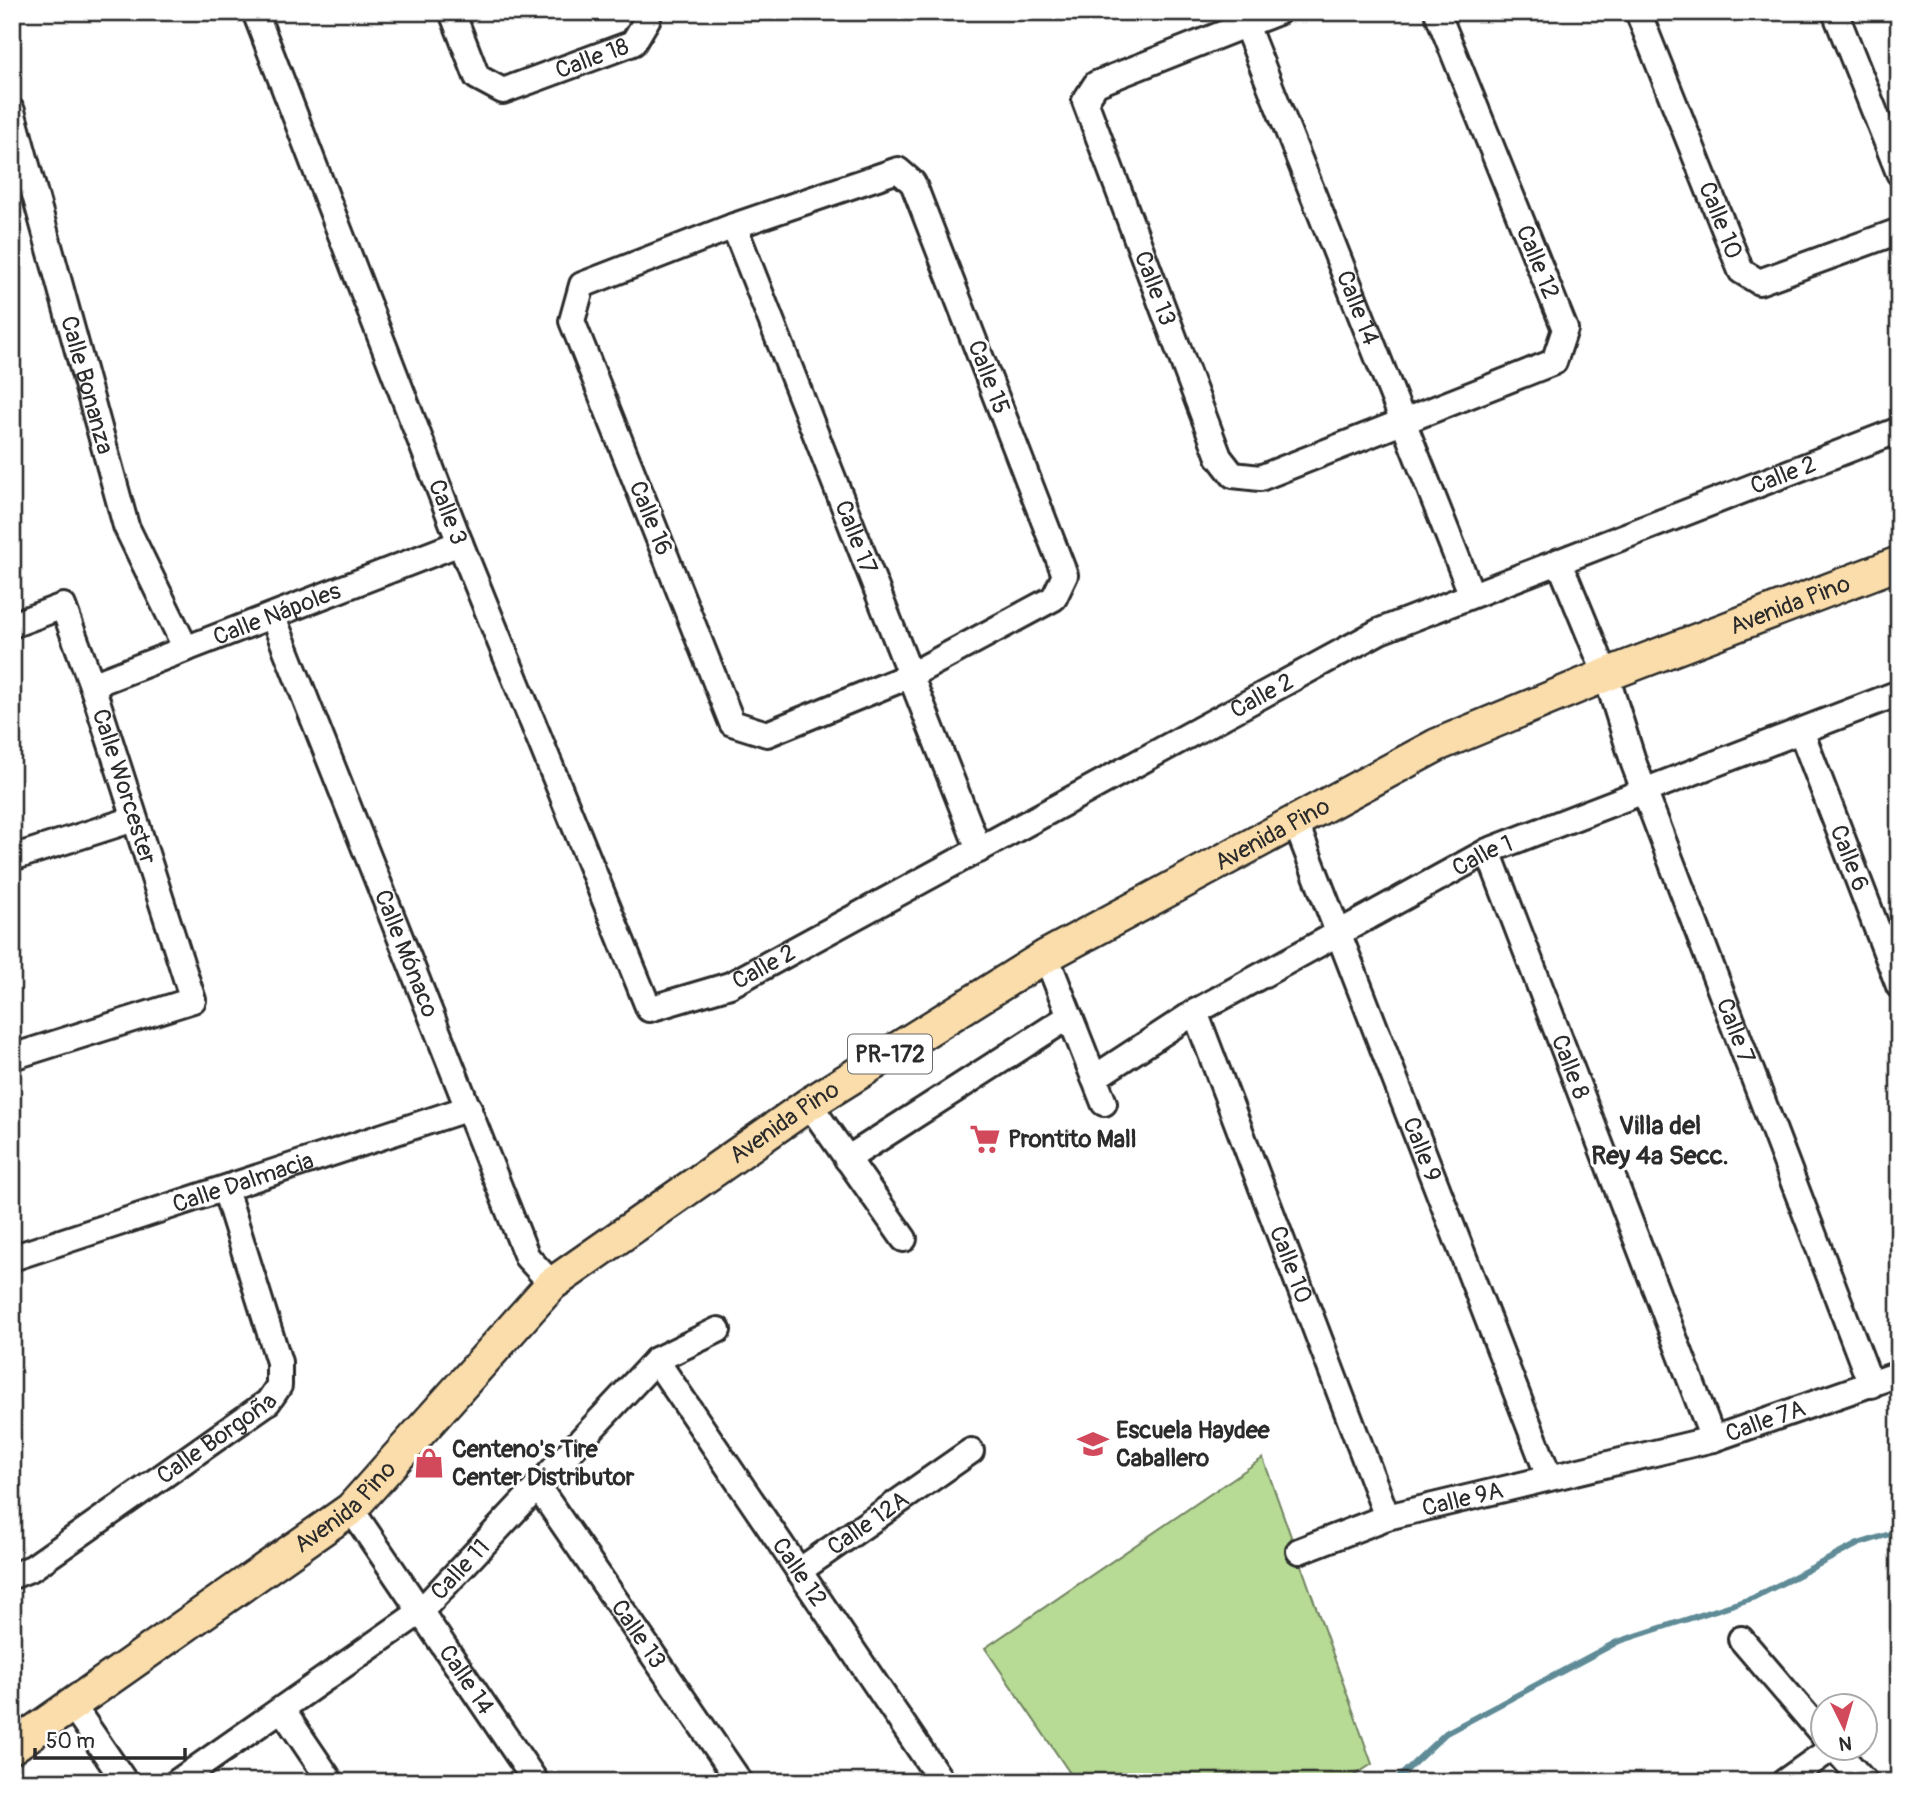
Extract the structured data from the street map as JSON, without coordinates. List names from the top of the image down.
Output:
{
  "streets": {
    "main road": ["Avenida Pino", "PR-172"],
    "street": [
      "Calle 18",
      "Calle 10",
      "Calle 12",
      "Calle 13",
      "Calle 14",
      "Calle 15",
      "Calle Bonanza",
      "Calle 2",
      "Calle 3",
      "Calle 16",
      "Calle 17",
      "Calle Nápoles",
      "Calle Worcester",
      "Calle 1",
      "Calle 6",
      "Calle Mónaco",
      "Calle 7",
      "Calle 8",
      "Calle 9",
      "Calle Dalmacia",
      "Calle 7A",
      "Calle Borgoña",
      "Calle 9A",
      "Calle 12A",
      "Calle 11"
    ]
  },
  "crossings": [
    ["Calle 10", "Calle 1"],
    ["Calle 10", "Calle 9A"],
    ["Calle 12", "Calle 13"],
    ["Calle 12", "Calle 14"],
    ["Calle 12", "Calle 12A"],
    ["Calle 12", "Calle 11"],
    ["Calle 13", "Calle 14"],
    ["Calle 13", "Calle 11"],
    ["Calle 14", "Calle 2"],
    ["Calle 14", "Avenida Pino"],
    ["Calle 14", "Calle 11"],
    ["Calle 15", "Calle 16"],
    ["Calle 15", "Calle 17"],
    ["Calle Bonanza", "Calle Nápoles"],
    ["Calle 2", "Calle 3"],
    ["Calle 2", "Calle 17"],
    ["Calle 2", "Calle 7"],
    ["Calle 3", "Calle Nápoles"],
    ["Calle 16", "Calle 17"],
    ["Avenida Pino", "Calle Mónaco"],
    ["Avenida Pino", "Calle 7"],
    ["Avenida Pino", "Calle 9"],
    ["Calle Nápoles", "Calle Worcester"],
    ["Calle Nápoles", "Calle Mónaco"],
    ["Calle 1", "Calle 6"],
    ["Calle 1", "Calle 7"],
    ["Calle 1", "Calle 8"],
    ["Calle 1", "Calle 9"],
    ["Calle Mónaco", "Calle Dalmacia"],
    ["Calle 7", "Calle 7A"],
    ["Calle 8", "Calle 7A"],
    ["Calle 9", "Calle 9A"],
    ["Calle Dalmacia", "Calle Borgoña"],
    ["Calle 7A", "Calle 9A"]
  ],
  "districts": ["Villa del Rey 4ª Secc."],
  "places": {
    "supermarket": ["Prontito Mall"],
    "school or university": ["Escuela Haydee Caballero"],
    "shop": ["Centeno's Tire Center Distributor"]
  },
  "scale_bar": "50 m",
  "north": "bottom"
}
